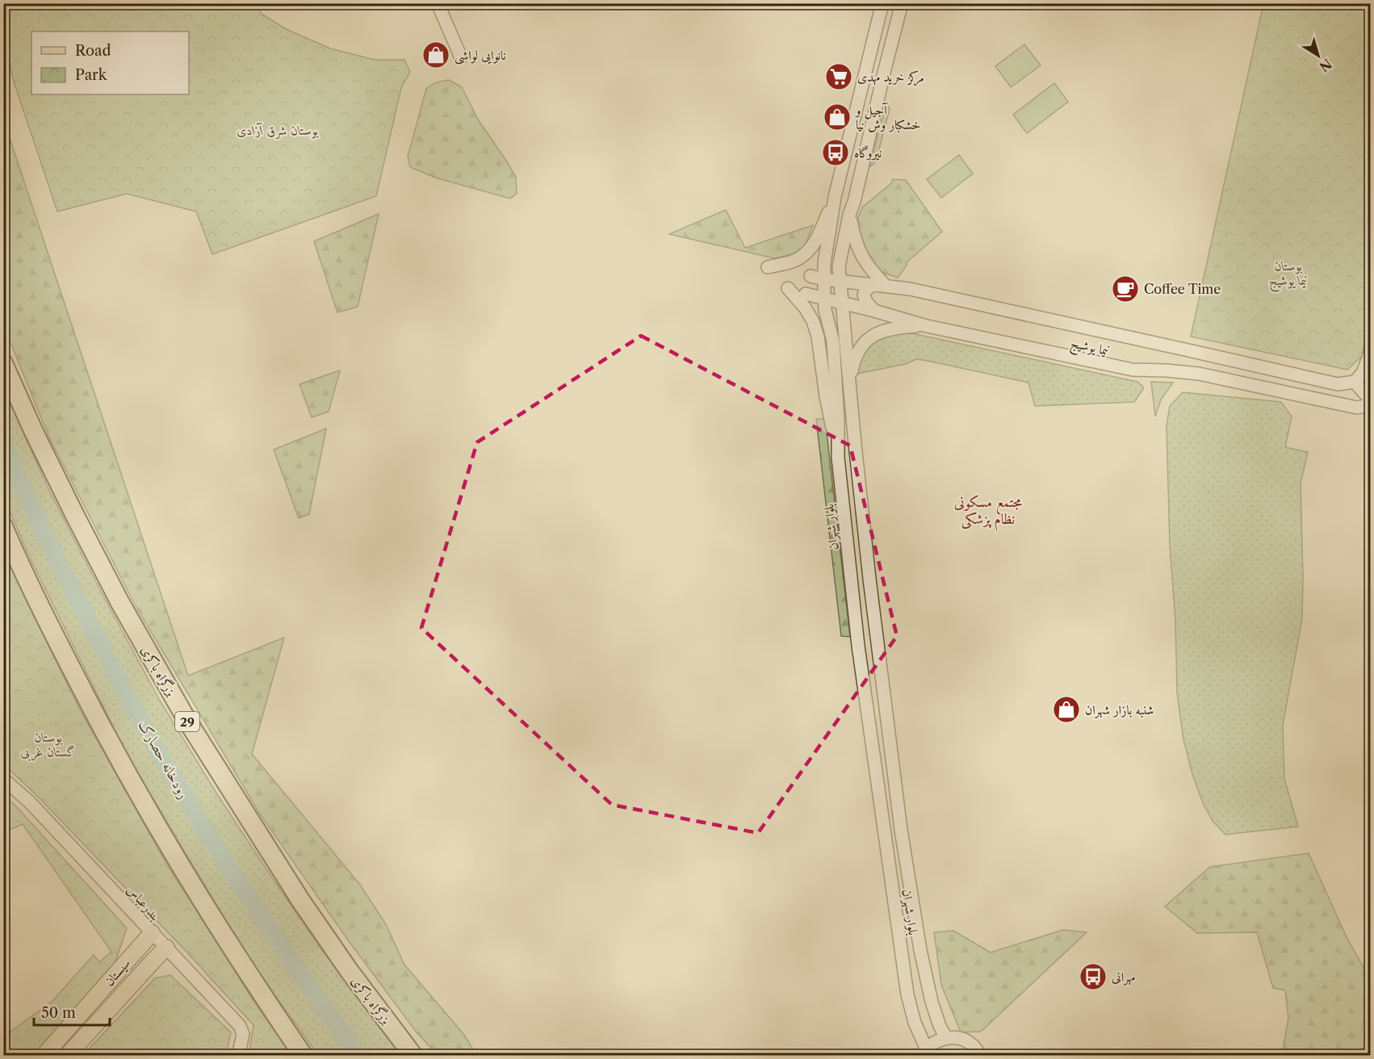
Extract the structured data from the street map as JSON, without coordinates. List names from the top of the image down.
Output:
{
  "streets": {
    "highway": ["بزرگراه باکری", "29"],
    "main road": ["سیستان"],
    "street": ["نیما یوشیج", "بلوار شهران", "بندرعباس"]
  },
  "crossings": [
    ["نیما یوشیج", "بلوار شهران"],
    ["بندرعباس", "سیستان"]
  ],
  "districts": ["مجتمع مسکونی نظام پزشکی"],
  "water": ["رودخانه حصارک"],
  "parks": ["بوستان شرق آزادی", "بوستان نیما یوشیج", "بوستان گستان غربی"],
  "places": {
    "shop": ["نانوایی لواشی", "آجیل و خشکبار وش نیا", "شنبه بازار شهران"],
    "supermarket": ["مرکز خرید مهدی"],
    "bus stop": ["نیروگاه", "مهرانی"],
    "cafe": ["Coffee Time"]
  },
  "legend": ["Road", "Park"],
  "scale_bar": "50 m",
  "north": "bottom right"
}
